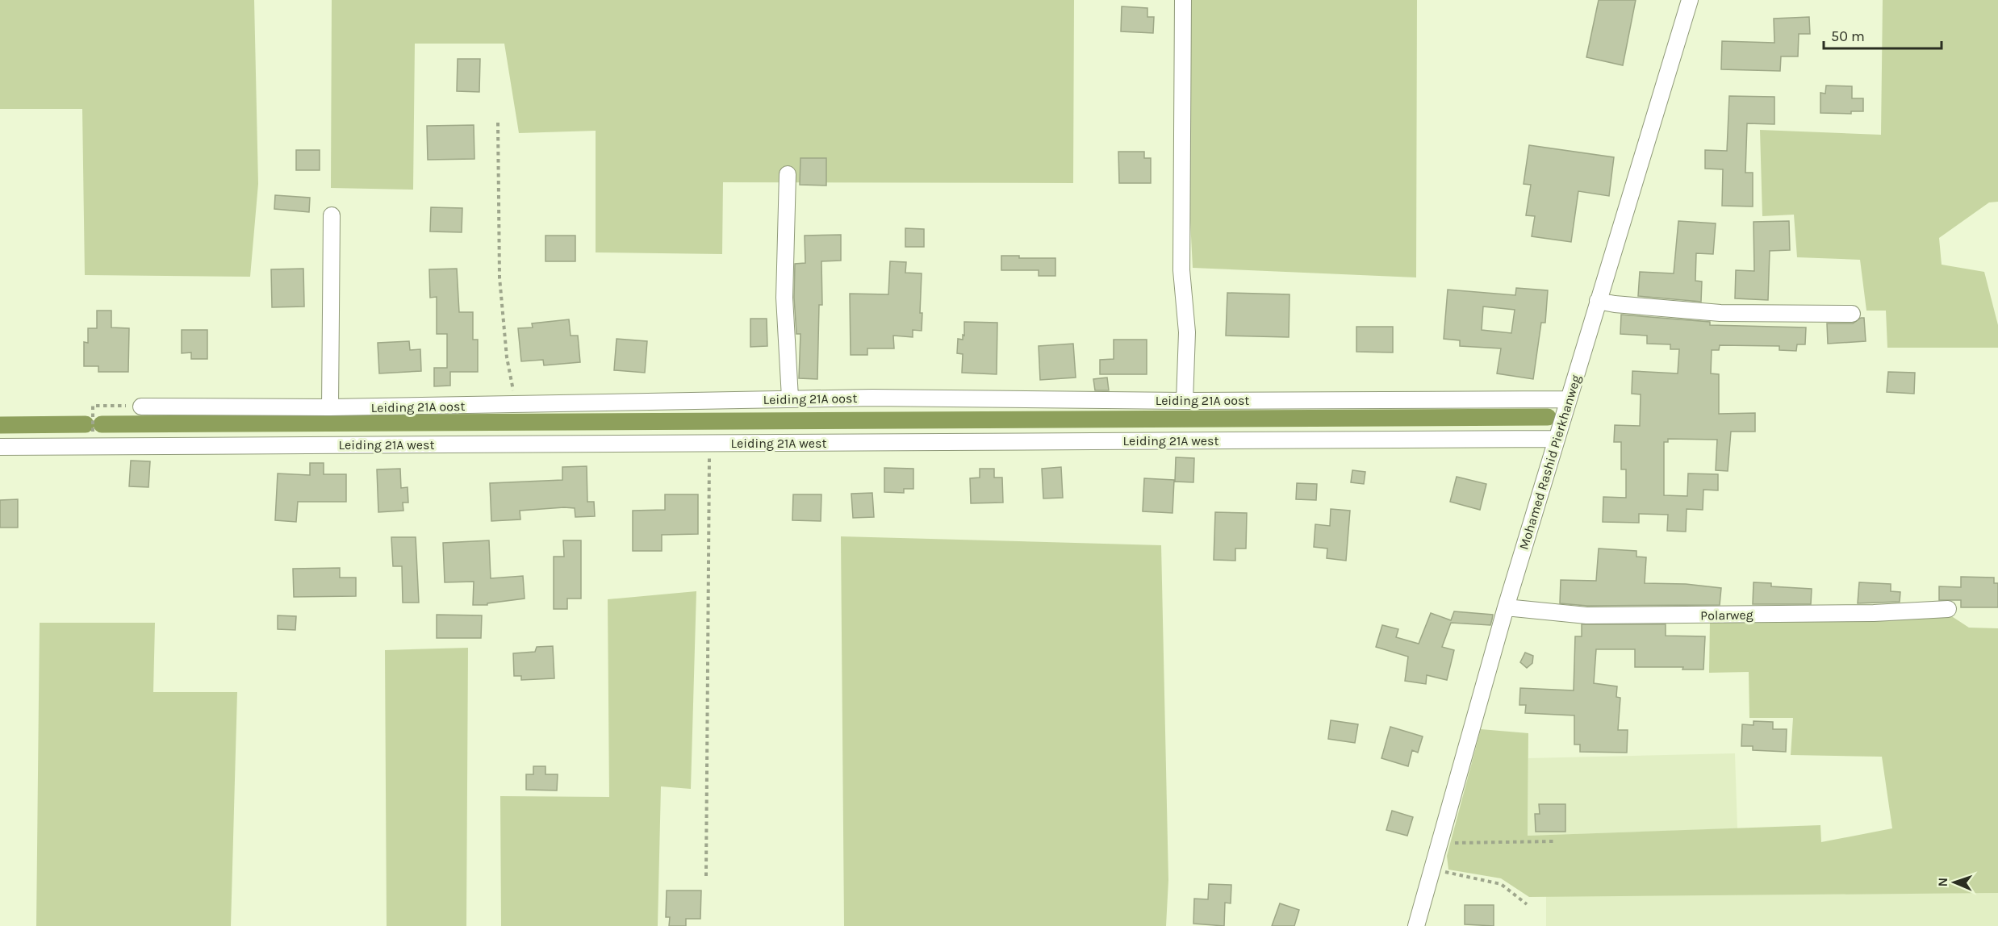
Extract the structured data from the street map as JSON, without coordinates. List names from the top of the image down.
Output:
{
  "streets": {
    "street": [
      "Leiding 21A oost",
      "Leiding 21A west",
      "Mohamed Rashid Pierkhanweg",
      "Polarweg"
    ]
  },
  "crossings": [
    ["Leiding 21A oost", "Mohamed Rashid Pierkhanweg"],
    ["Leiding 21A west", "Mohamed Rashid Pierkhanweg"],
    ["Mohamed Rashid Pierkhanweg", "Polarweg"]
  ],
  "scale_bar": "50 m",
  "north": "left"
}
